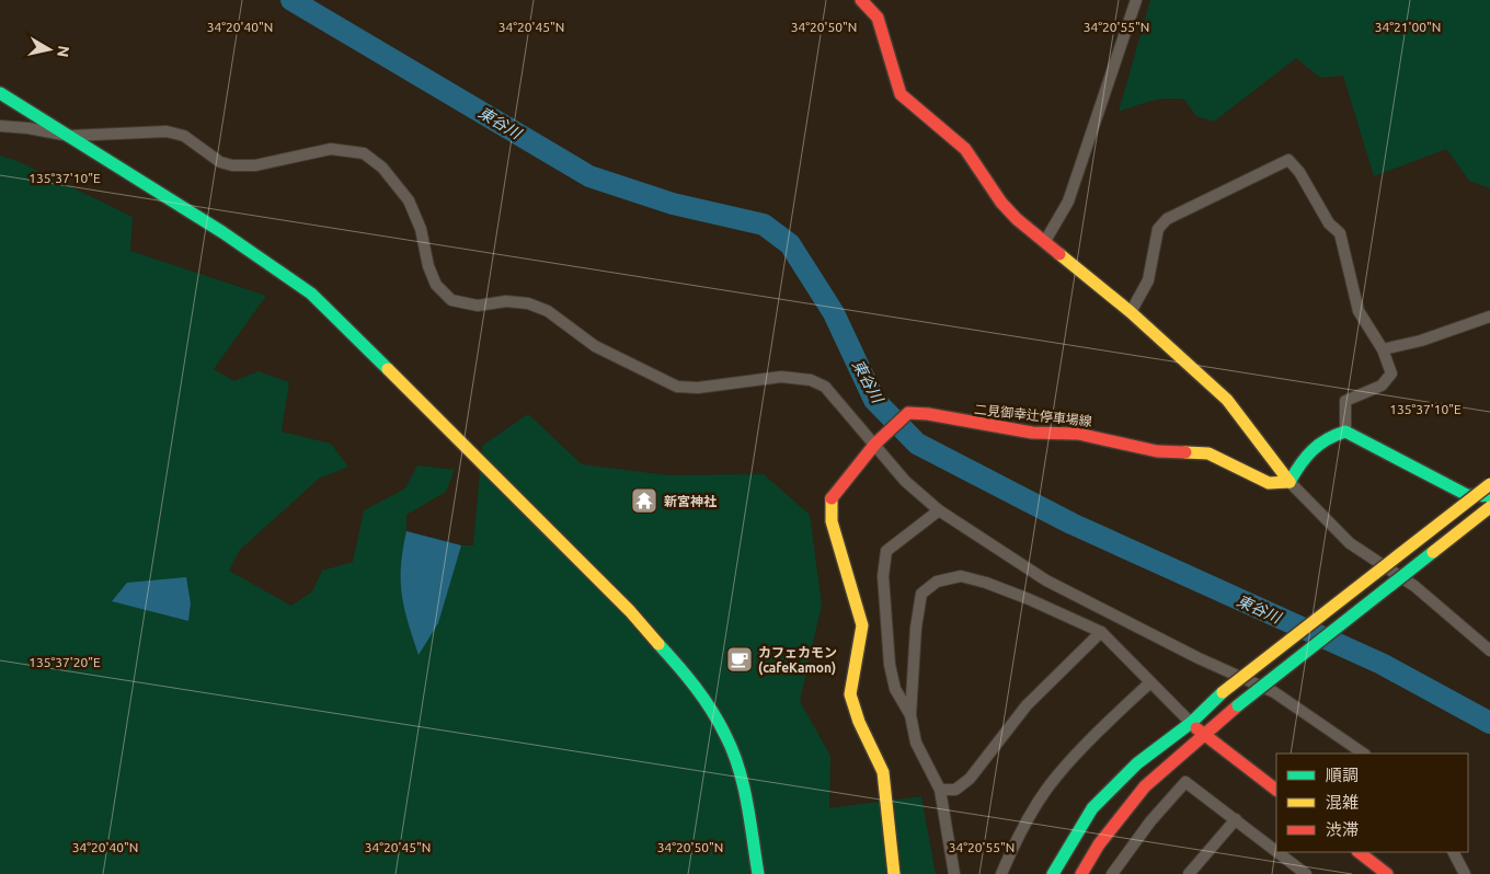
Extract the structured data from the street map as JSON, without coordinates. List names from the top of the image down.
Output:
{
  "streets": {
    "street": ["二見御幸辻停車場線"]
  },
  "water": ["東谷川"],
  "places": {
    "temple": ["新宮神社"],
    "cafe": ["カフェカモン (cafeKamon)"]
  },
  "legend": ["順調", "混雑", "渋滞"],
  "north": "right",
  "coordinates": [
    "34°20'40\"N",
    "34°20'45\"N",
    "34°20'50\"N",
    "34°20'55\"N",
    "34°21'00\"N",
    "135°37'10\"E",
    "135°37'20\"E"
  ]
}
